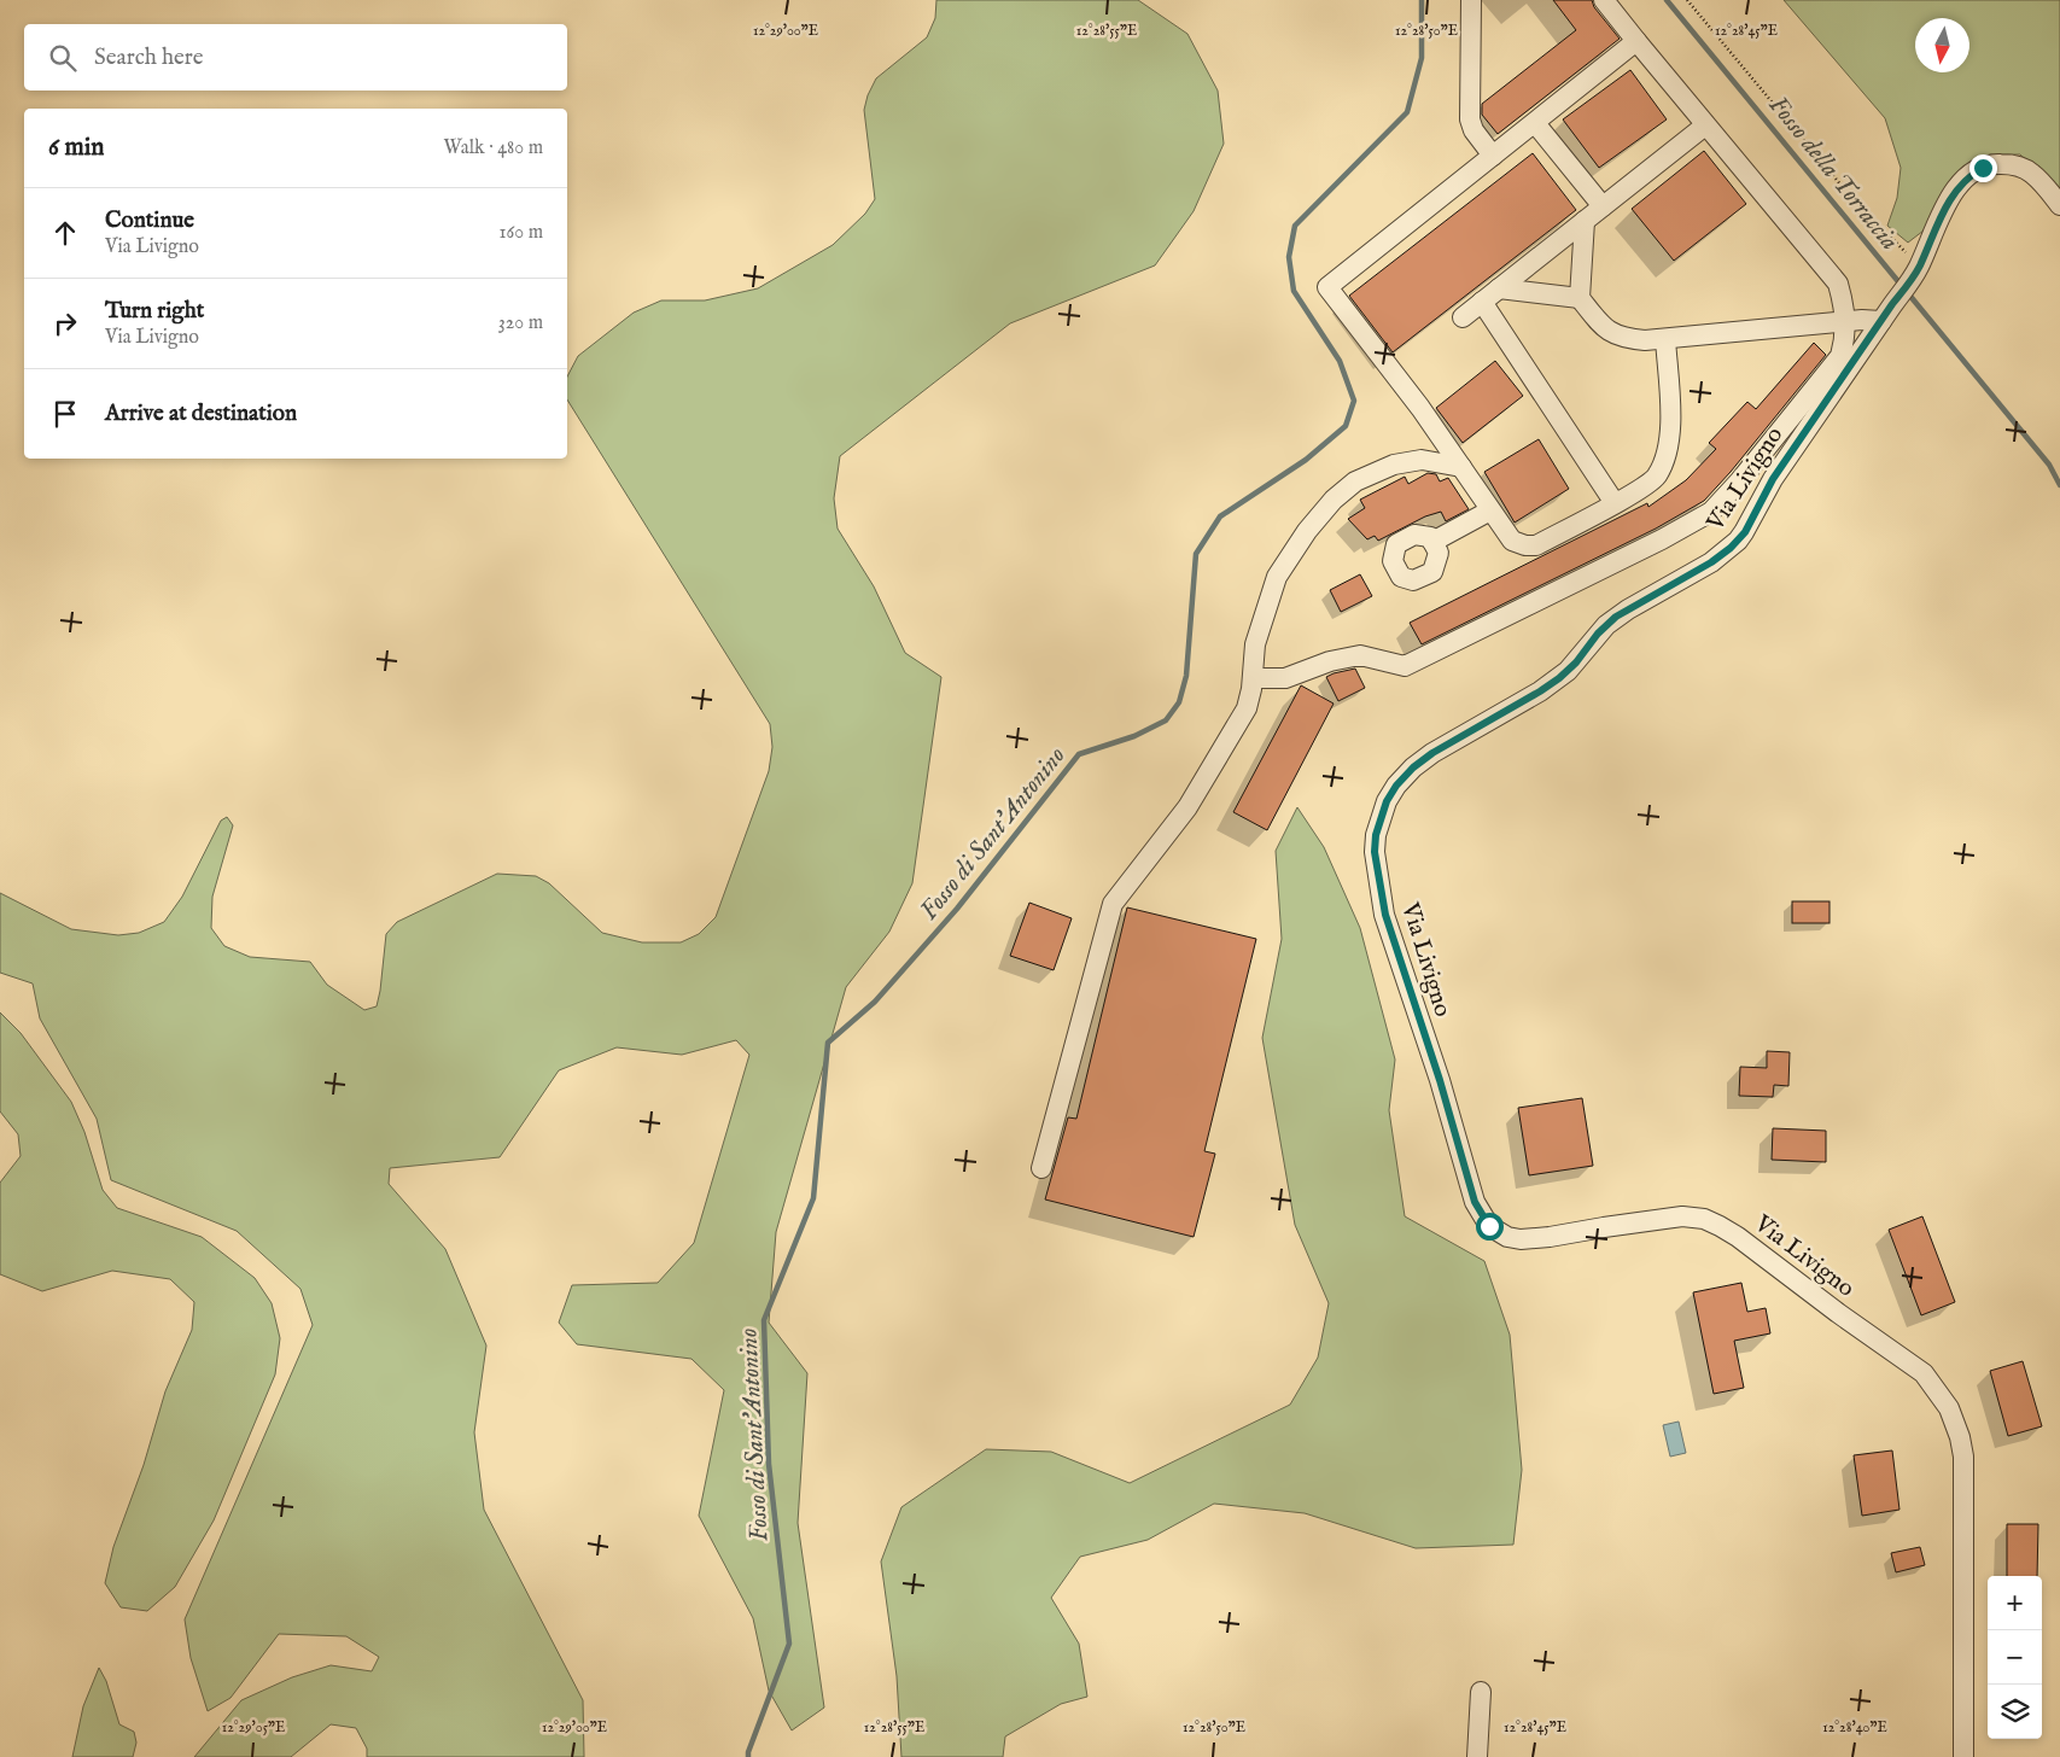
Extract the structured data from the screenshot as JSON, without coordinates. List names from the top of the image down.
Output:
{
  "streets": {
    "street": ["Via Livigno"]
  },
  "water": ["Fosso della Torraccia", "Fosso di Sant'Antonino"],
  "north": "bottom",
  "page": {
    "search": "Search here",
    "heading": ["6 min", "Walk · 480 m"],
    "list": [
      ["Continue", "Via Livigno", "160 m"],
      ["Turn right", "Via Livigno", "320 m"],
      "Arrive at destination"
    ],
    "map_buttons": ["+", "−"]
  },
  "coordinates": [
    "12°29'00\"E",
    "12°28'55\"E",
    "12°28'50\"E",
    "12°28'45\"E",
    "12°29'05\"E",
    "12°28'40\"E"
  ]
}
